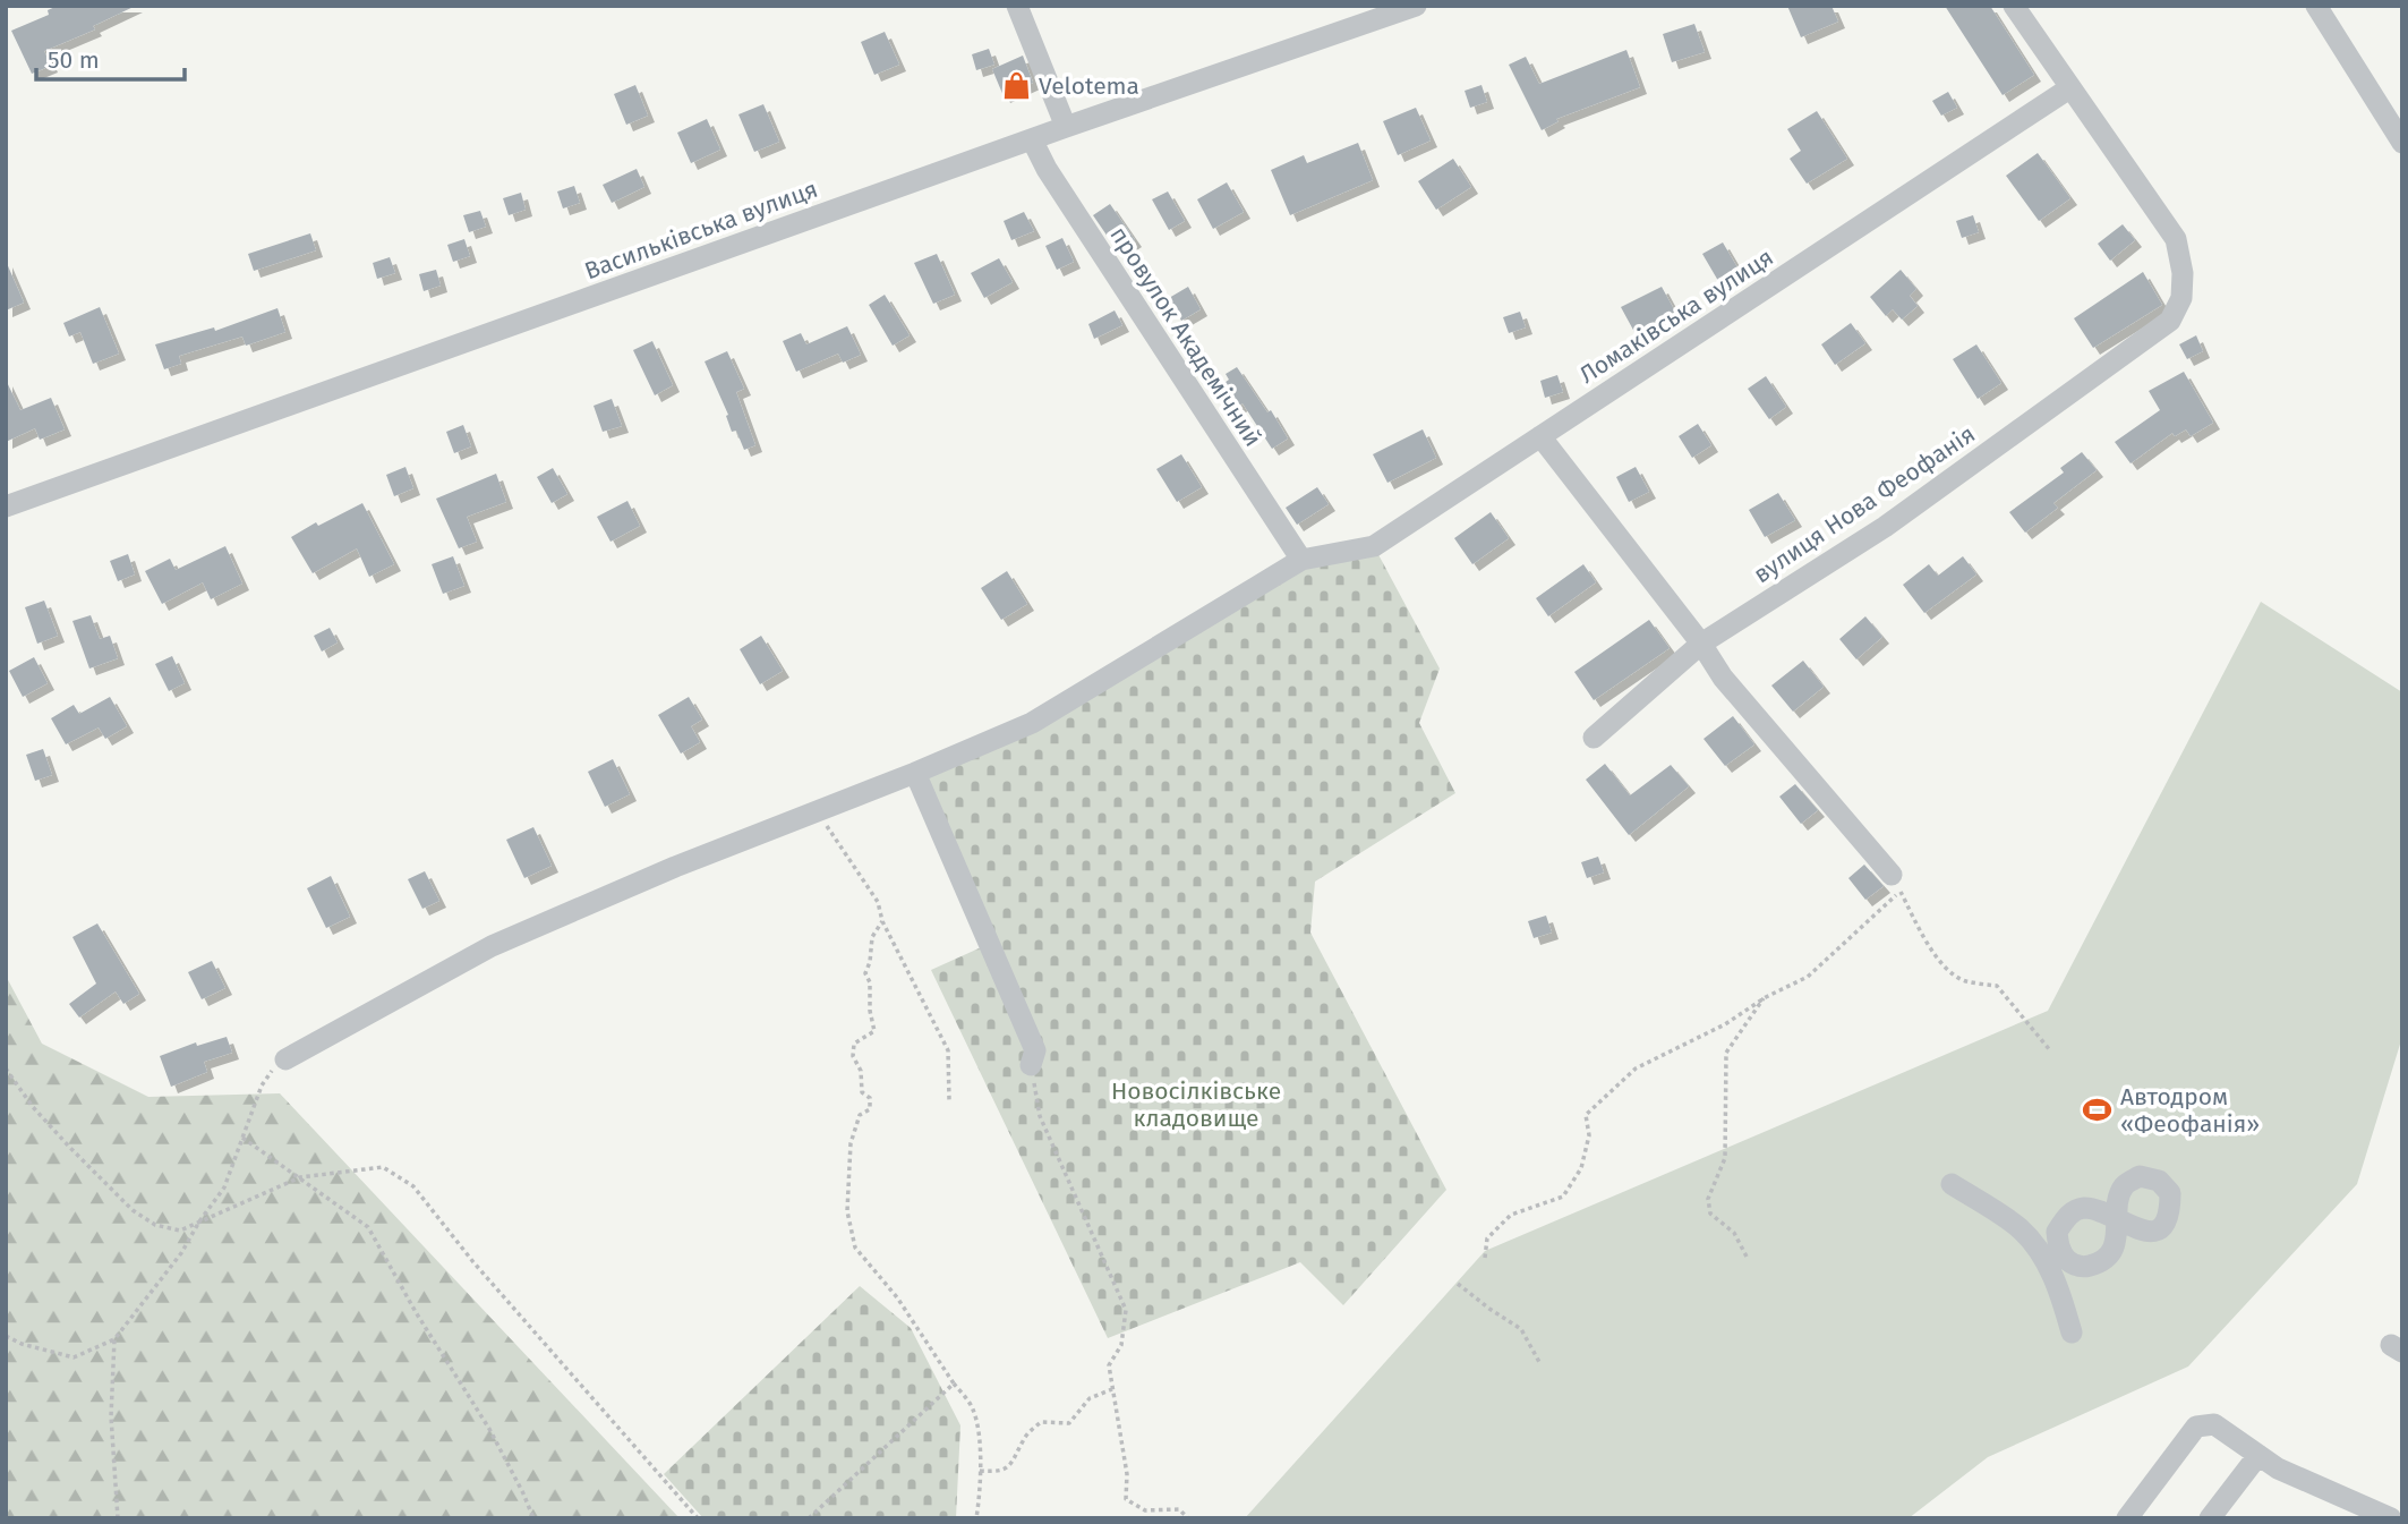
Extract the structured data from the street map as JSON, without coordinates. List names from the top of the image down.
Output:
{
  "streets": {
    "street": [
      "Васильківська вулиця",
      "Ломаківська вулиця",
      "провулок Академічний",
      "вулиця Нова Феофанія"
    ]
  },
  "crossings": [
    ["Васильківська вулиця", "провулок Академічний"],
    ["Ломаківська вулиця", "провулок Академічний"],
    ["Ломаківська вулиця", "вулиця Нова Феофанія"]
  ],
  "parks": ["Новосілківське кладовище"],
  "places": {
    "shop": ["Velotema"],
    "sports": ["Автодром «Феофанія»"]
  },
  "scale_bar": "50 m"
}
